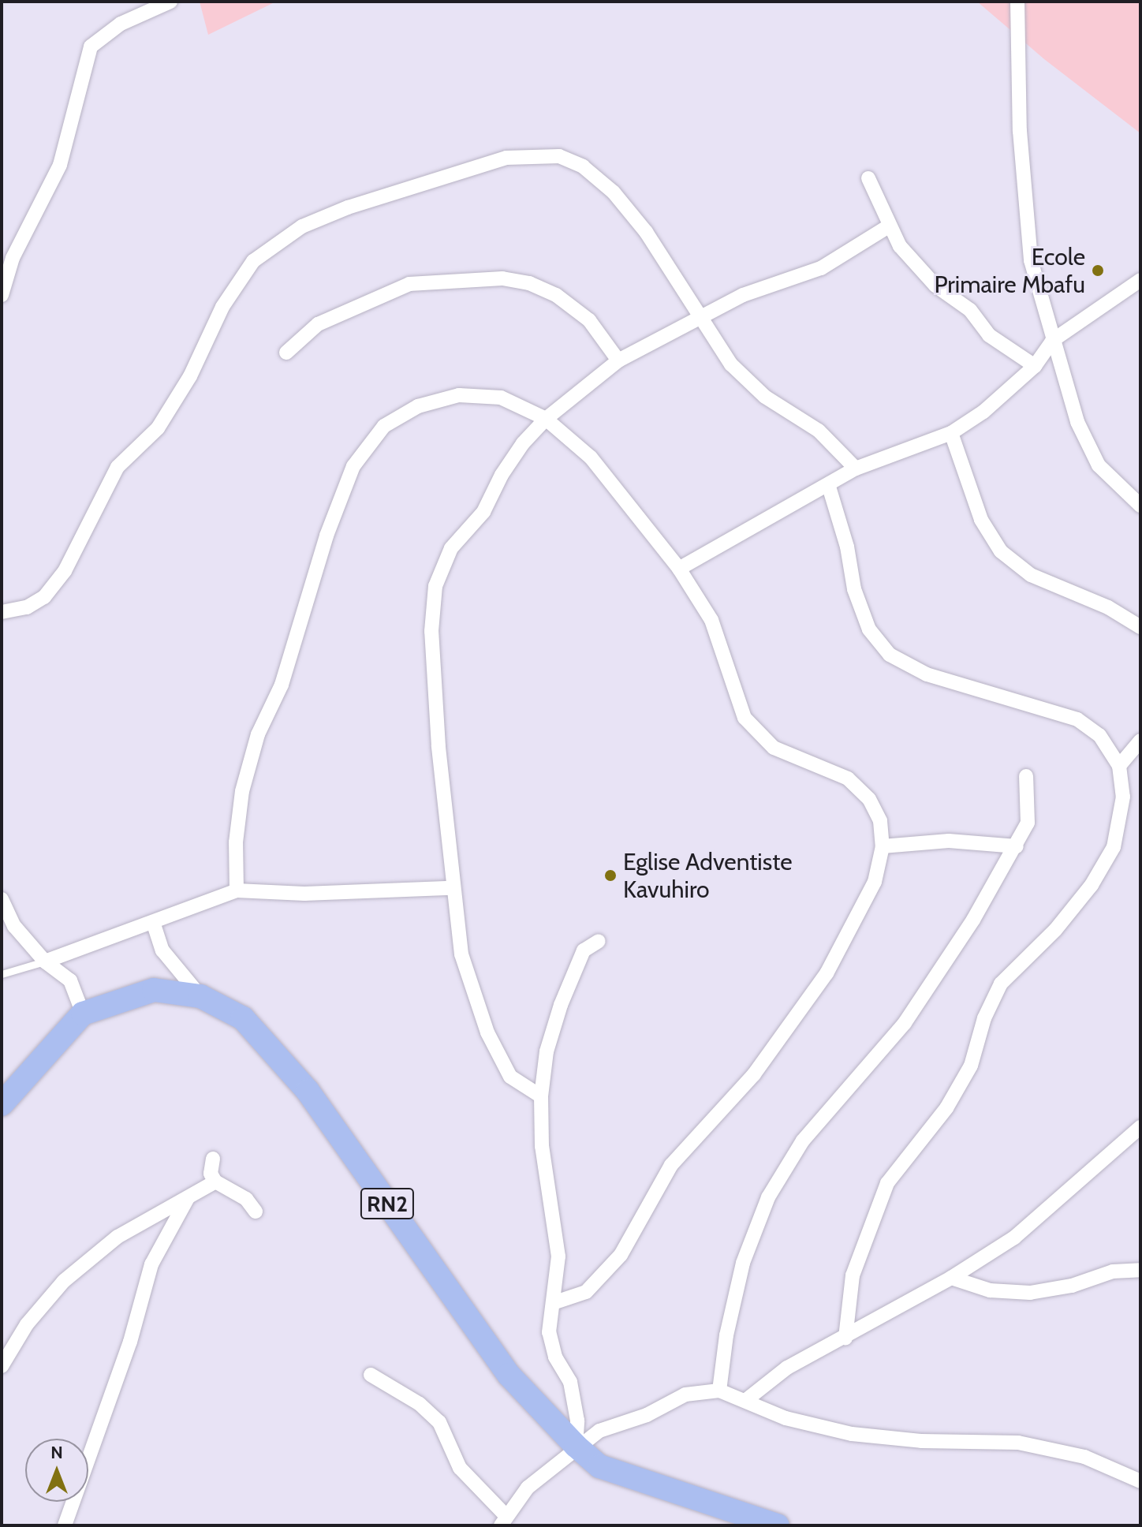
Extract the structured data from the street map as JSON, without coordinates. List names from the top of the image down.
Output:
{
  "streets": {
    "highway": ["RN2"]
  },
  "places": ["Ecole Primaire Mbafu", "Eglise Adventiste Kavuhiro"],
  "north": "top"
}
